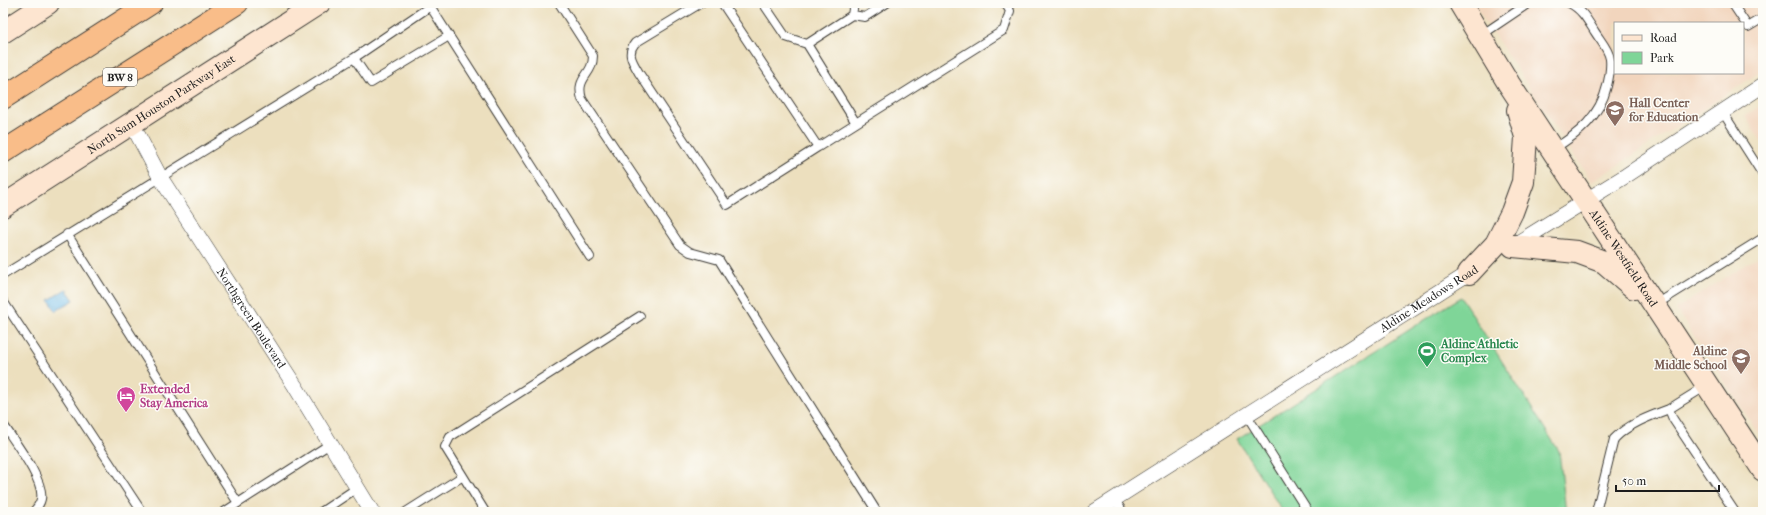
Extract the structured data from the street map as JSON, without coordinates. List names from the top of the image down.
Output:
{
  "streets": {
    "highway": ["BW 8"],
    "main road": ["North Sam Houston Parkway East", "Aldine Westfield Road"],
    "street": ["Aldine Meadows Road", "Northgreen Boulevard"]
  },
  "crossings": [
    ["North Sam Houston Parkway East", "Northgreen Boulevard"],
    ["Aldine Westfield Road", "Aldine Meadows Road"]
  ],
  "places": {
    "school or university": ["Hall Center for Education", "Aldine Middle School"],
    "sports": ["Aldine Athletic Complex"],
    "hotel": ["Extended Stay America"]
  },
  "legend": ["Road", "Park"],
  "scale_bar": "50 m"
}
